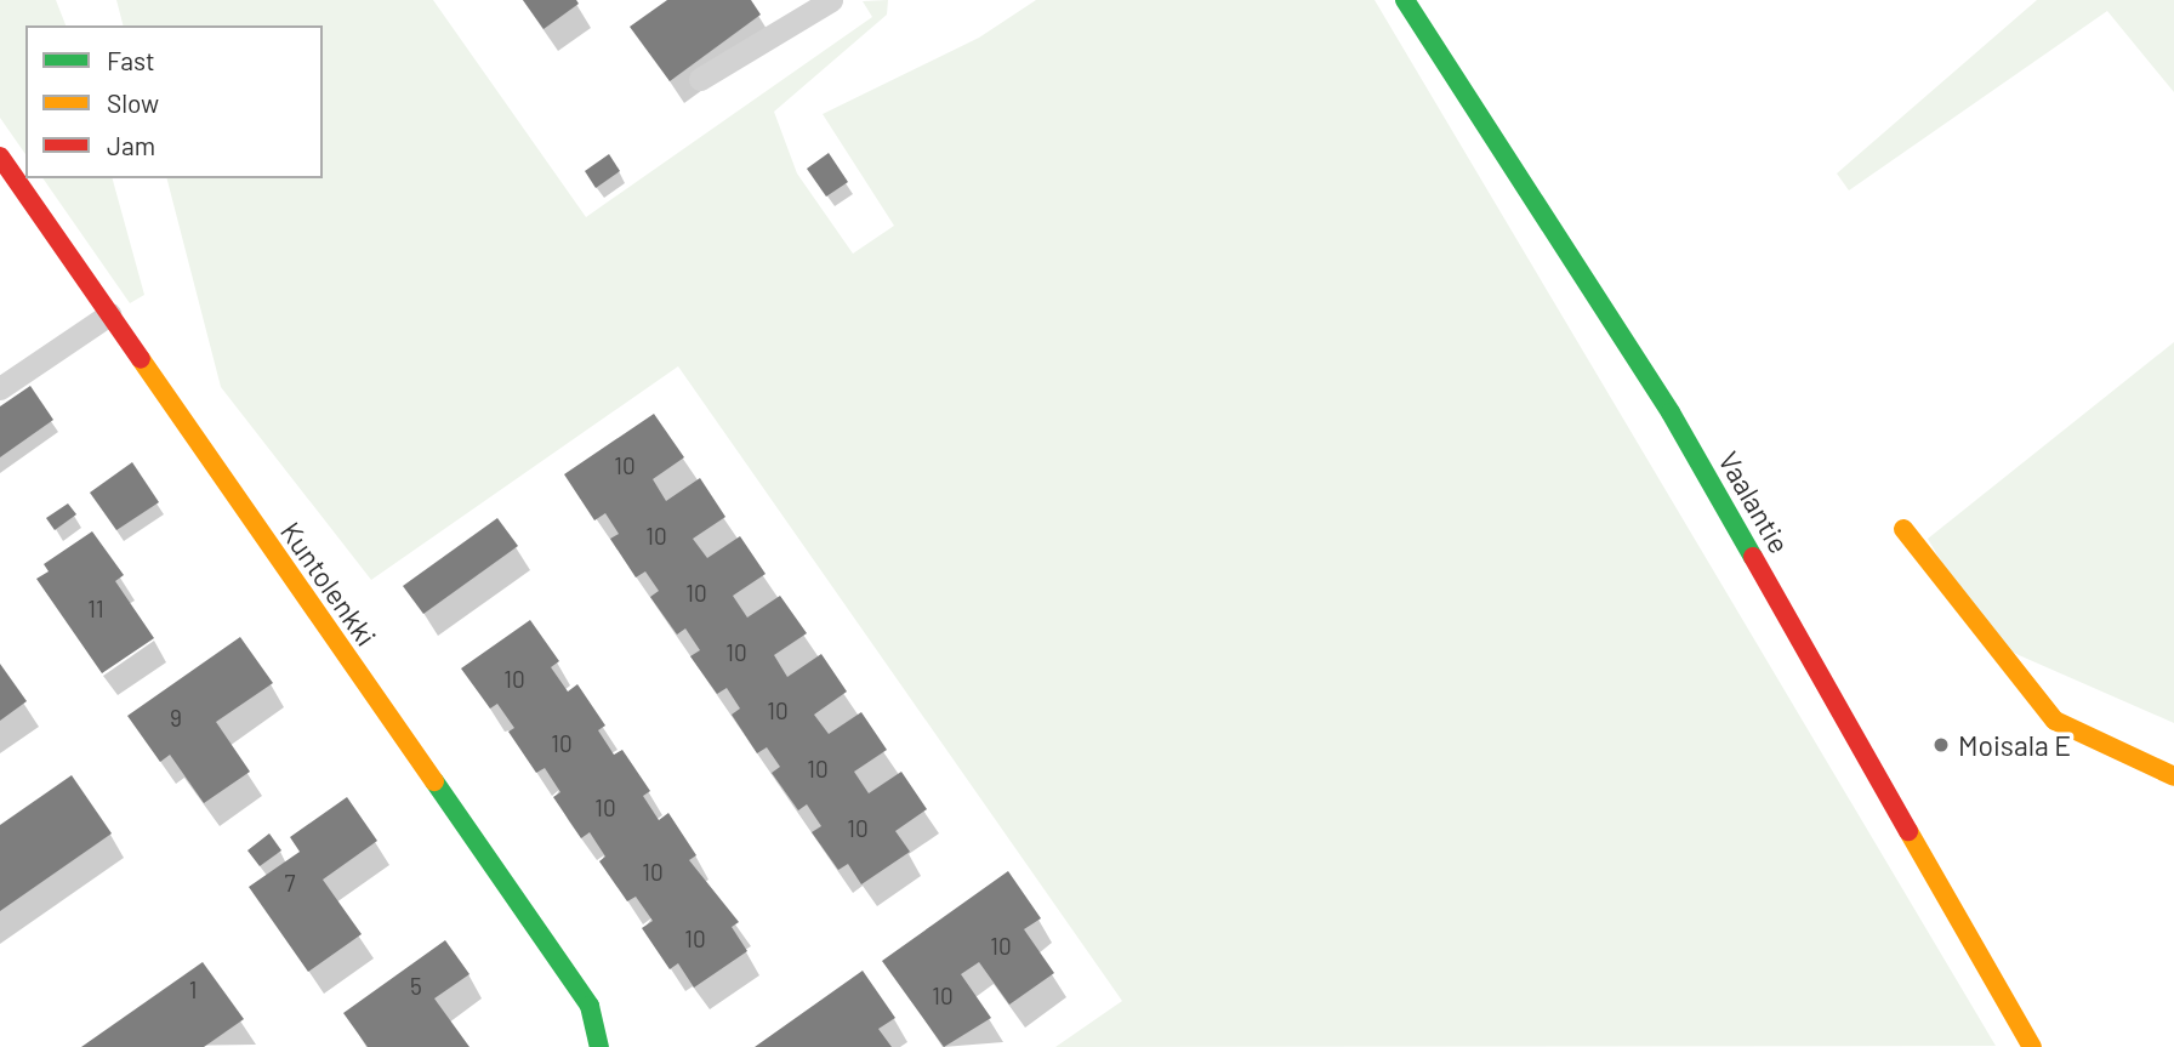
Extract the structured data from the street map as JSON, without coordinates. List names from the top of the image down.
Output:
{
  "streets": {
    "street": ["Vaalantie", "Kuntolenkki"]
  },
  "places": ["Moisala E"],
  "house_numbers": [
    "10",
    "10",
    "10",
    "11",
    "10",
    "10",
    "10",
    "9",
    "10",
    "10",
    "10",
    "10",
    "10",
    "7",
    "10",
    "10",
    "5",
    "1",
    "10"
  ],
  "legend": ["Fast", "Slow", "Jam"]
}
